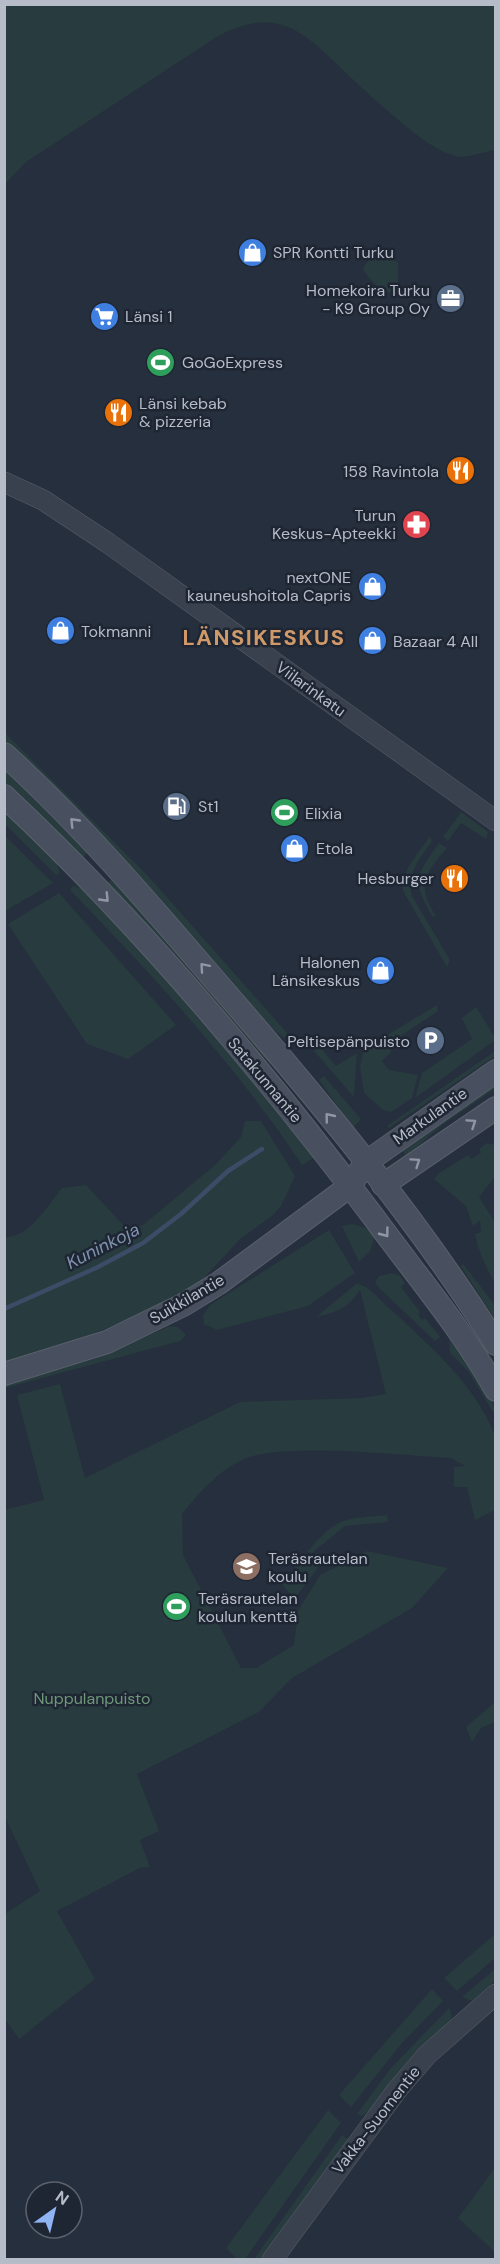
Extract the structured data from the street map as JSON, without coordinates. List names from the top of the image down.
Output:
{
  "streets": {
    "main road": ["Satakunnantie", "Markulantie", "Suikkilantie"],
    "street": ["Viilarinkatu", "Vakka-Suomentie"]
  },
  "crossings": [
    ["Satakunnantie", "Markulantie"],
    ["Satakunnantie", "Suikkilantie"]
  ],
  "districts": ["LÄNSIKESKUS"],
  "water": ["Kuninkoja"],
  "parks": ["Nuppulanpuisto"],
  "places": {
    "shop": [
      "SPR Kontti Turku",
      "nextONE kauneushoitola Capris",
      "Tokmanni",
      "Bazaar 4 All",
      "Etola",
      "Halonen Länsikeskus"
    ],
    "office": ["Homekoira Turku - K9 Group Oy"],
    "supermarket": ["Länsi 1"],
    "sports": ["GoGoExpress", "Elixia", "Teräsrautelan koulun kenttä"],
    "restaurant": ["Länsi kebab & pizzeria", "158 Ravintola", "Hesburger"],
    "pharmacy": ["Turun Keskus-Apteekki"],
    "fuel station": ["St1"],
    "parking": ["Peltisepänpuisto"],
    "school or university": ["Teräsrautelan koulu"]
  },
  "north": "top right"
}
